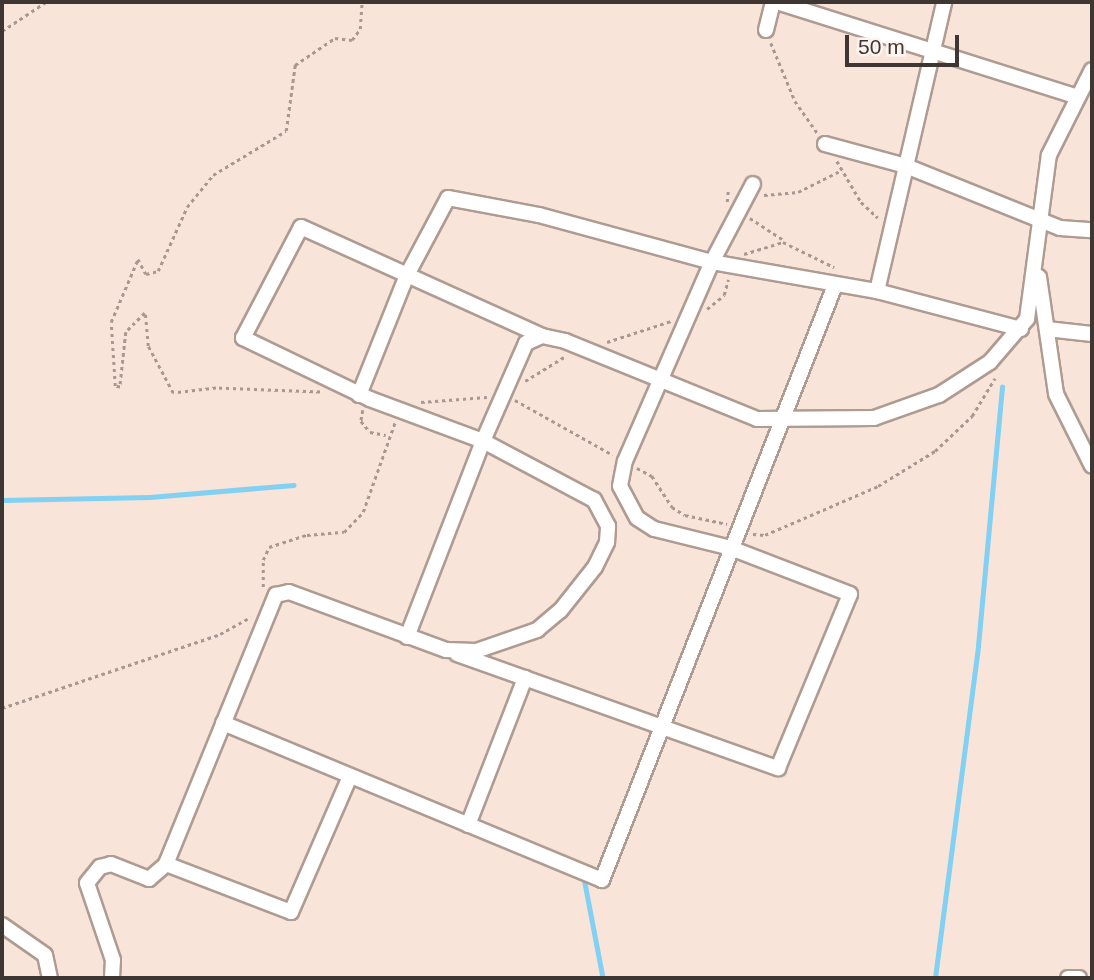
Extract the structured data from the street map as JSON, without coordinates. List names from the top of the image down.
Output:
{
  "scale_bar": "50 m"
}
